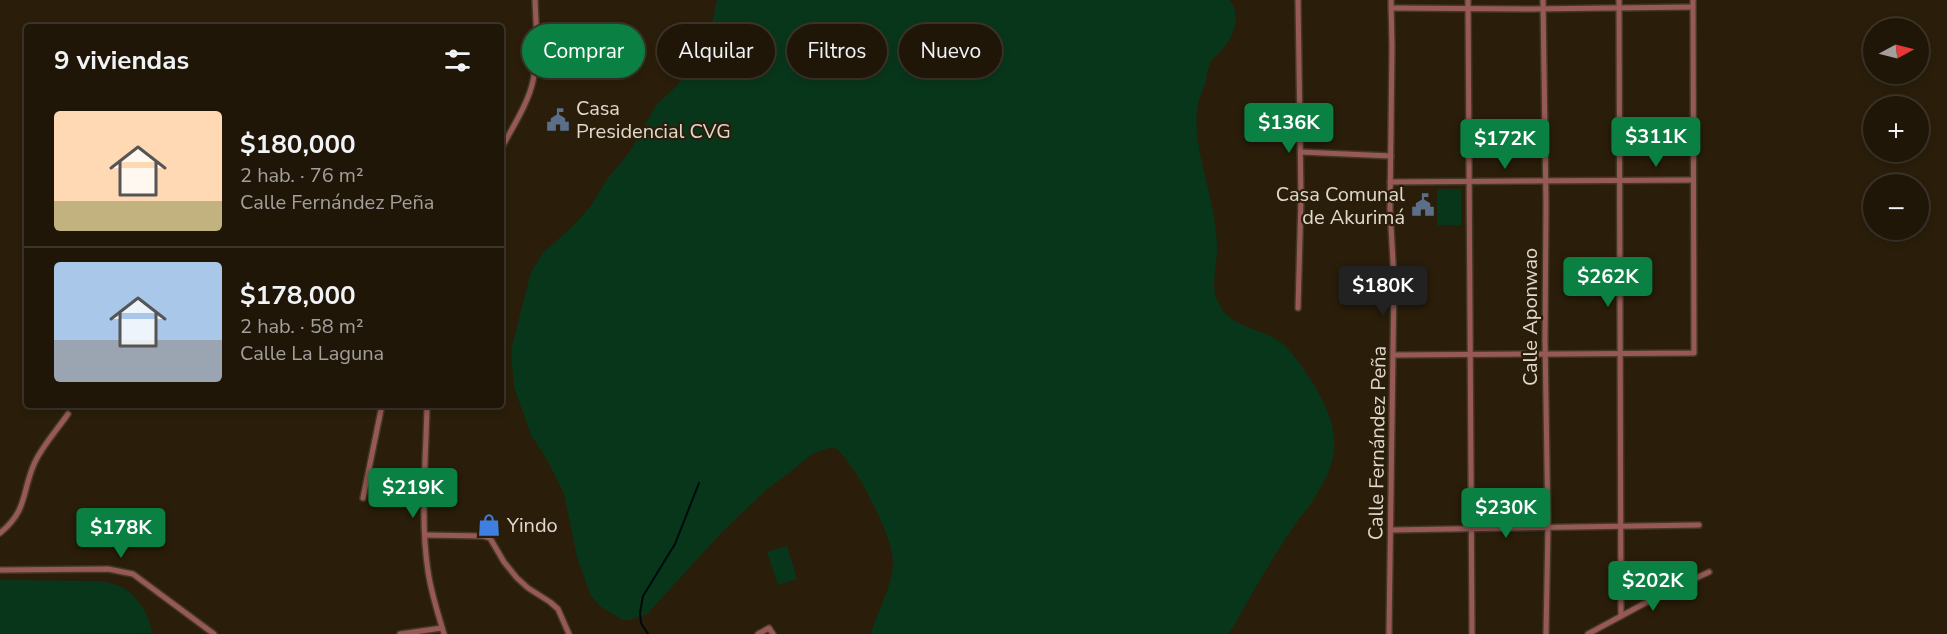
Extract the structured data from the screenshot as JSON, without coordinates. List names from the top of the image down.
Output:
{
  "streets": {
    "street": ["Calle Aponwao", "Calle Fernández Peña"]
  },
  "places": {
    "public building": ["Casa Presidencial CVG", "Casa Comunal de Akurimá"],
    "shop": ["Yindo"]
  },
  "north": "right",
  "page": {
    "map_buttons": ["+", "−"],
    "chip": [
      "Comprar",
      "Alquilar",
      "Filtros",
      "Nuevo"
    ],
    "heading": "9 viviendas",
    "list": [
      {
        "name": "$180,000",
        "note": "2 hab. · 76 m² · Calle Fernández Peña"
      },
      {
        "name": "$178,000",
        "note": "2 hab. · 58 m² · Calle La Laguna"
      }
    ],
    "price": [
      "$136K",
      "$311K",
      "$172K",
      "$262K",
      "$180K",
      "$219K",
      "$230K",
      "$178K",
      "$202K"
    ]
  }
}
